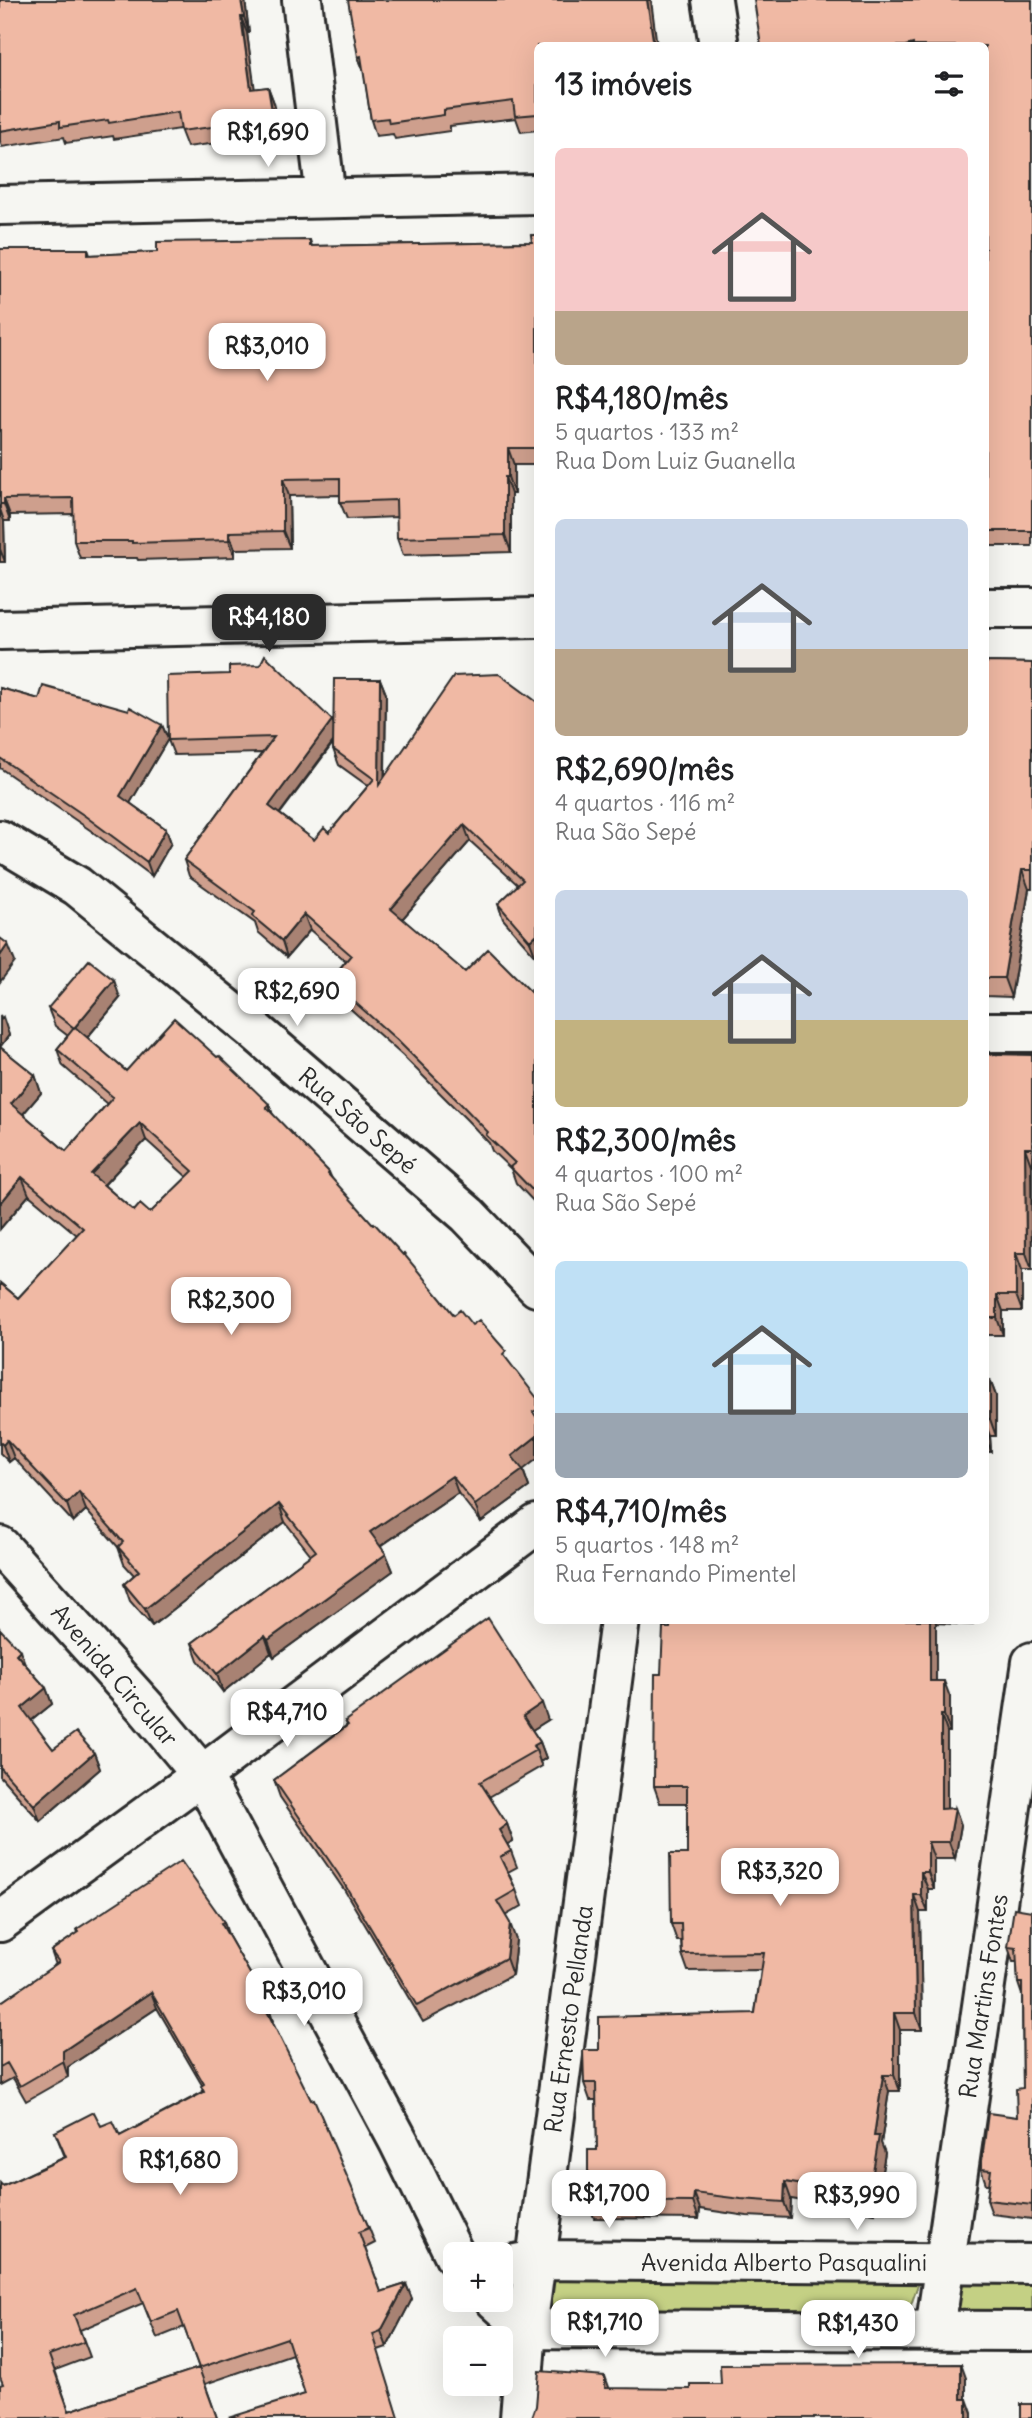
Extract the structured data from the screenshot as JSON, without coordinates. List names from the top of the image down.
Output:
{
  "streets": {
    "street": [
      "Rua São Sepé",
      "Avenida Circular",
      "Rua Martins Fontes",
      "Rua Ernesto Pellanda",
      "Avenida Alberto Pasqualini"
    ]
  },
  "crossings": [
    ["Rua Martins Fontes", "Avenida Alberto Pasqualini"],
    ["Rua Ernesto Pellanda", "Avenida Alberto Pasqualini"]
  ],
  "page": {
    "heading": "13 imóveis",
    "price": [
      "R$1,690",
      "R$3,010",
      "R$4,180",
      "R$2,690",
      "R$2,300",
      "R$4,710",
      "R$3,320",
      "R$3,010",
      "R$1,680",
      "R$1,700",
      "R$3,990",
      "R$1,710",
      "R$1,430"
    ],
    "list": [
      {
        "name": "R$4,180/mês",
        "note": "5 quartos · 133 m² · Rua Dom Luiz Guanella"
      },
      {
        "name": "R$2,690/mês",
        "note": "4 quartos · 116 m² · Rua São Sepé"
      },
      {
        "name": "R$2,300/mês",
        "note": "4 quartos · 100 m² · Rua São Sepé"
      },
      {
        "name": "R$4,710/mês",
        "note": "5 quartos · 148 m² · Rua Fernando Pimentel"
      }
    ],
    "map_buttons": ["+", "−"]
  }
}
